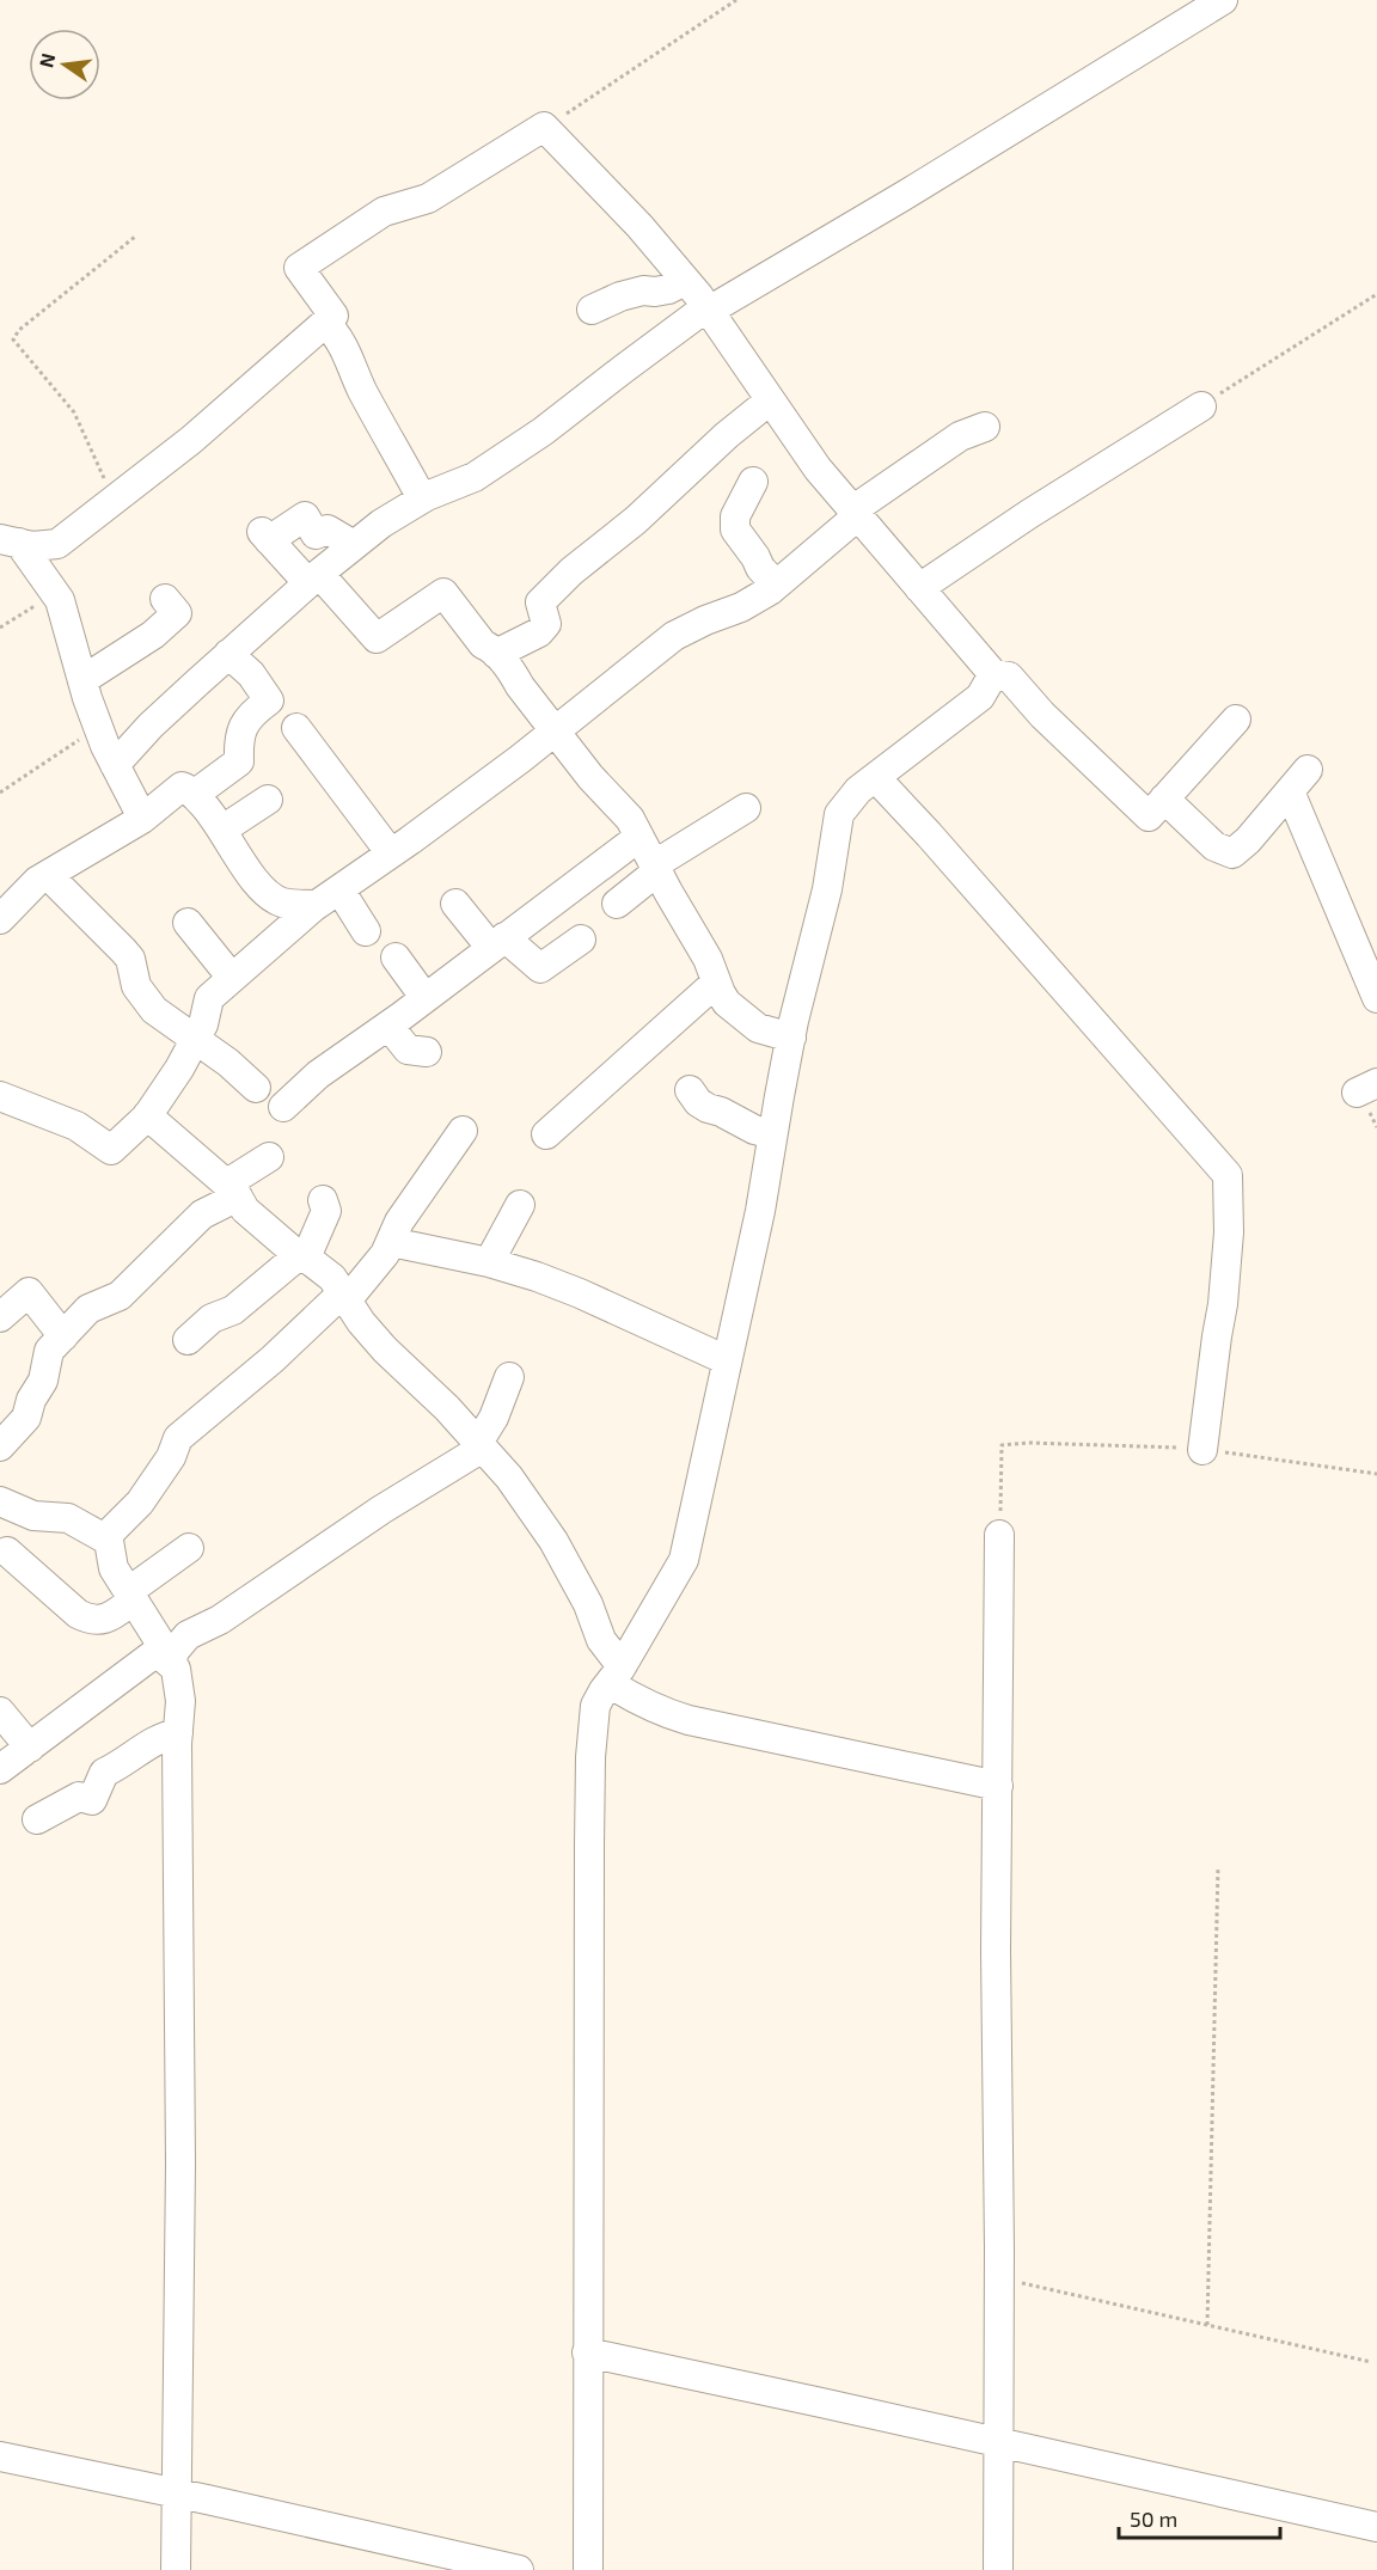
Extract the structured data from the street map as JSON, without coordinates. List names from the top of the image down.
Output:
{
  "scale_bar": "50 m",
  "north": "left"
}
